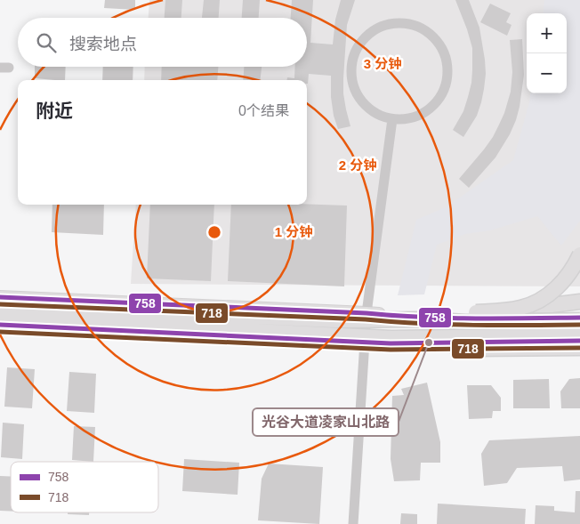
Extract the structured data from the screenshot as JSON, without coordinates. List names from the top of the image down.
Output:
{
  "places": ["光谷大道凌家山北路"],
  "lines": ["transit line 758", "transit line 718"],
  "legend": ["758", "718"],
  "page": {
    "map_buttons": ["+", "−"],
    "search": "搜索地点",
    "heading": ["附近", "0个结果"]
  },
  "rings": ["3 分钟", "2 分钟", "1 分钟"]
}
